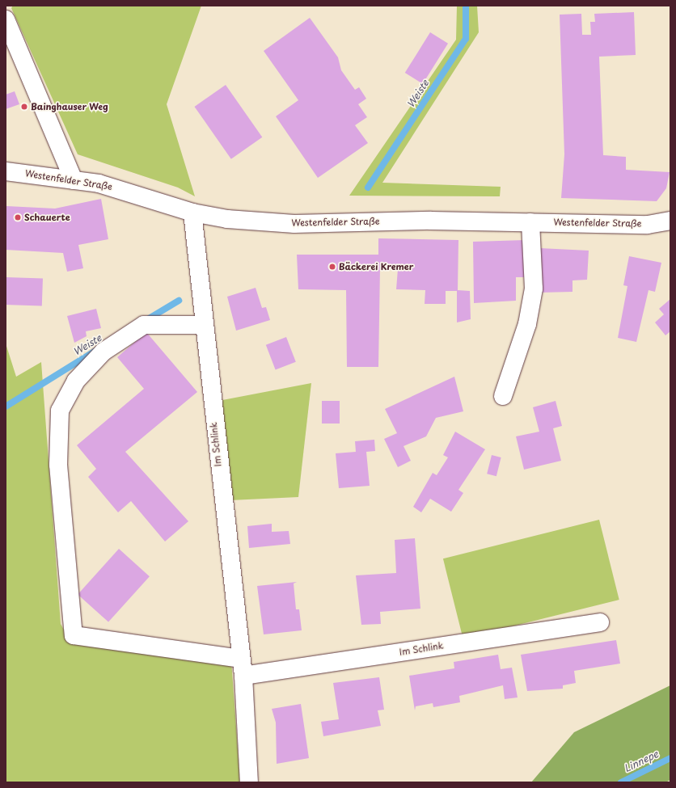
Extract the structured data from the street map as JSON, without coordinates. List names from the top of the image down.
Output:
{
  "streets": {
    "street": ["Westenfelder Straße", "Im Schlink"]
  },
  "crossings": [
    ["Westenfelder Straße", "Im Schlink"]
  ],
  "water": ["Weiste", "Linnepe"],
  "places": ["Bainghauser Weg", "Schauerte", "Bäckerei Kremer"]
}
